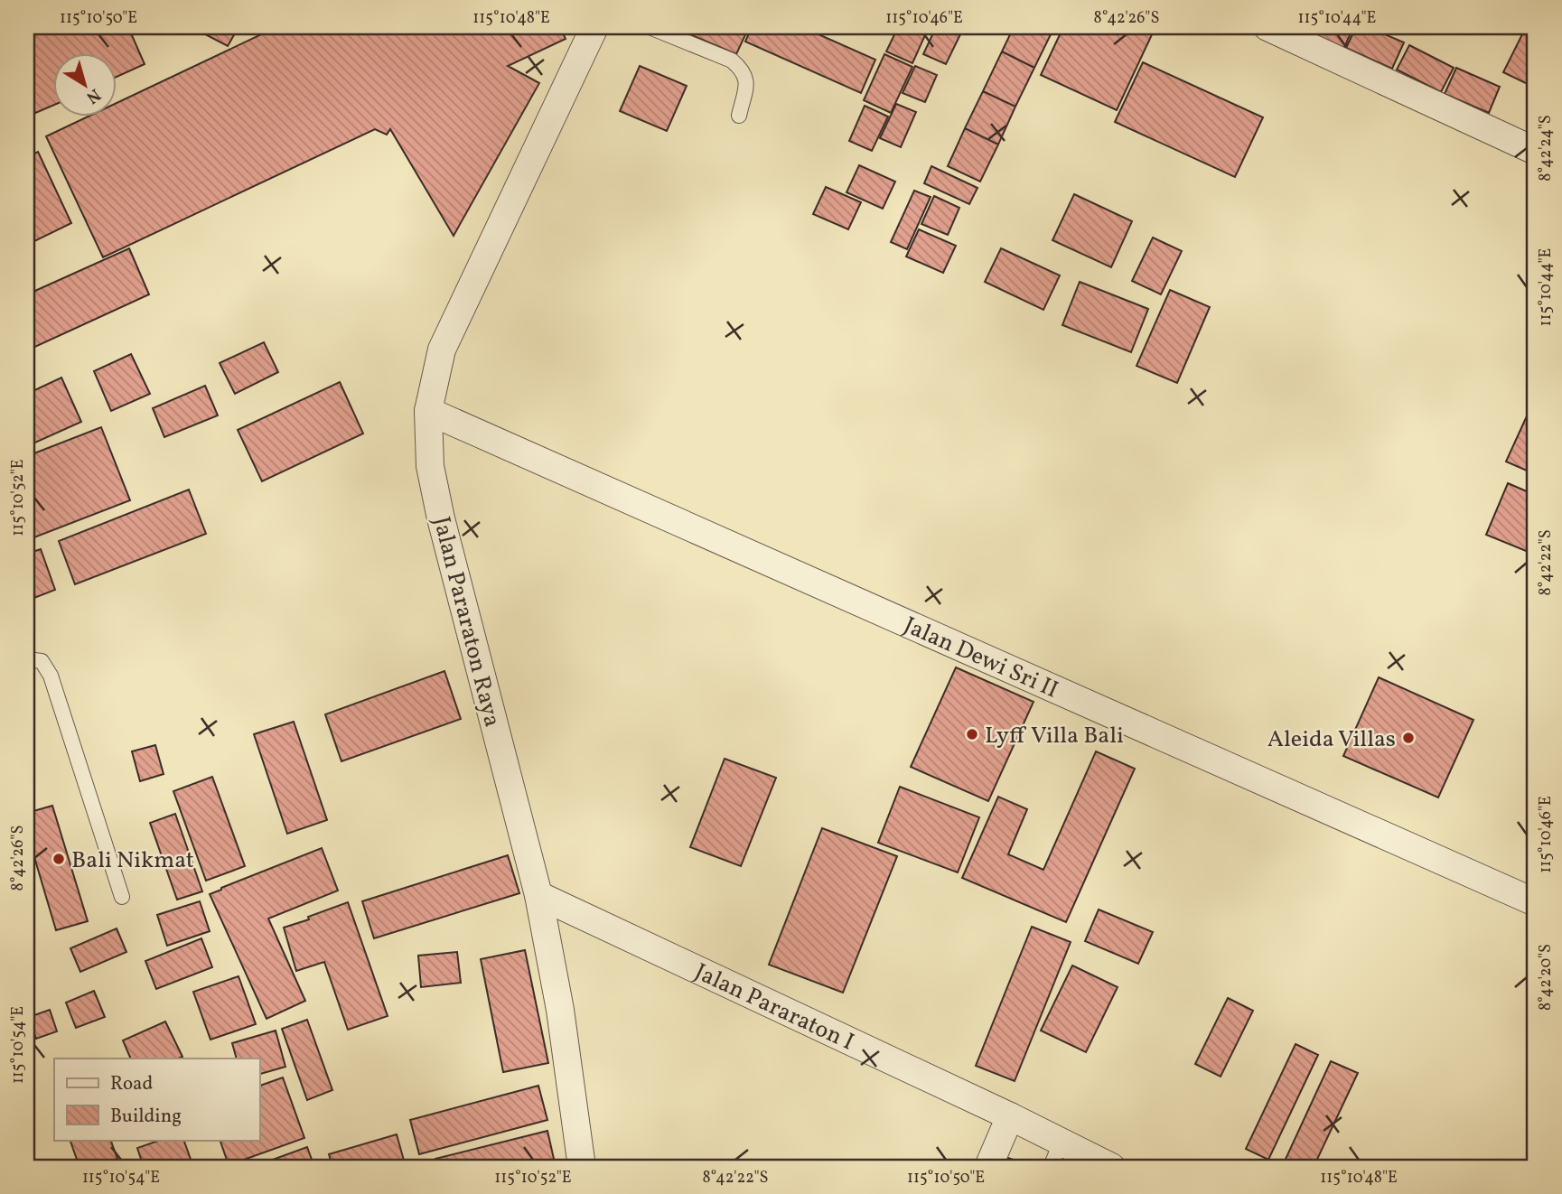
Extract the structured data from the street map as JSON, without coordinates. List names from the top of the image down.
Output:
{
  "streets": {
    "street": ["Jalan Pararaton Raya", "Jalan Dewi Sri II", "Jalan Pararaton I"]
  },
  "crossings": [
    ["Jalan Pararaton Raya", "Jalan Dewi Sri II"],
    ["Jalan Pararaton Raya", "Jalan Pararaton I"]
  ],
  "places": ["Lyff Villa Bali", "Aleida Villas", "Bali Nikmat"],
  "legend": ["Road", "Building"],
  "north": "bottom right",
  "coordinates": [
    "115°10'50\"E",
    "115°10'48\"E",
    "115°10'46\"E",
    "8°42'26\"S",
    "115°10'44\"E",
    "8°42'24\"S",
    "115°10'52\"E",
    "8°42'22\"S",
    "8°42'20\"S",
    "115°10'54\"E"
  ]
}
